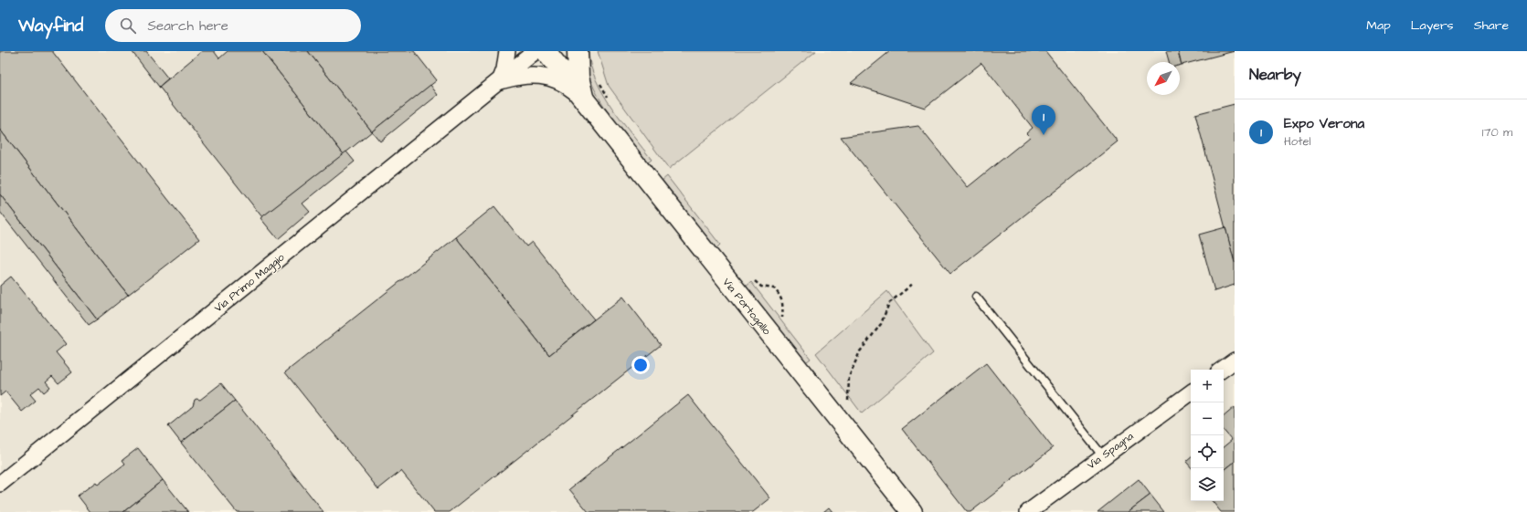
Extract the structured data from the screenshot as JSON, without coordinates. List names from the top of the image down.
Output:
{
  "streets": {
    "main road": ["Via Portogallo"],
    "street": ["Via Primo Maggio", "Via Spagna"]
  },
  "crossings": [
    ["Via Primo Maggio", "Via Portogallo"]
  ],
  "north": "bottom left",
  "page": {
    "header": "Wayfind",
    "search": "Search here",
    "nav": ["Map", "Layers", "Share"],
    "heading": "Nearby",
    "list": [
      {
        "mark": "1",
        "name": "Expo Verona",
        "note": "Hotel",
        "value": "170 m"
      }
    ],
    "pins": "1",
    "map_buttons": ["+", "−"]
  }
}
